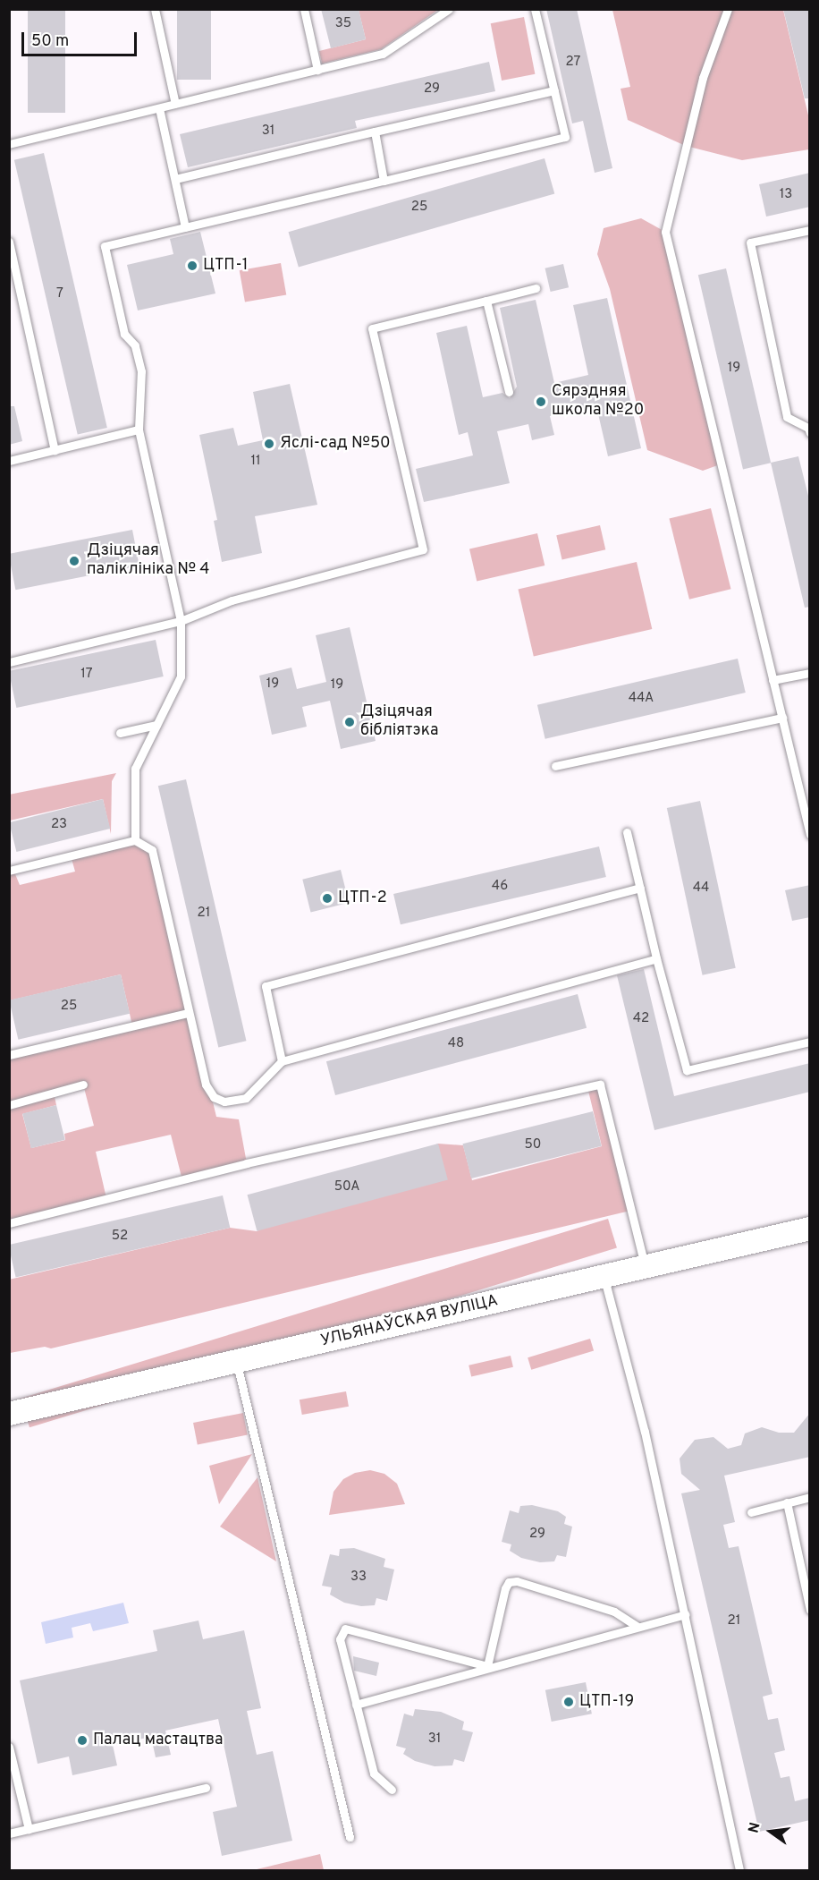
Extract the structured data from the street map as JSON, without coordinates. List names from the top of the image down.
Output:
{
  "streets": {
    "main road": ["УЛЬЯНАЎСКАЯ ВУЛІЦА"]
  },
  "places": [
    "ЦТП-1",
    "Сярэдняя школа №20",
    "Яслі-сад №50",
    "Дзіцячая паліклініка № 4",
    "Дзіцячая бібліятэка",
    "ЦТП-2",
    "ЦТП-19",
    "Палац мастацтва"
  ],
  "house_numbers": [
    "35",
    "27",
    "29",
    "31",
    "13",
    "25",
    "7",
    "19",
    "11",
    "17",
    "19",
    "19",
    "44А",
    "23",
    "46",
    "44",
    "21",
    "25",
    "42",
    "48",
    "50",
    "50А",
    "52",
    "29",
    "33",
    "21",
    "31"
  ],
  "scale_bar": "50 m",
  "north": "left"
}
